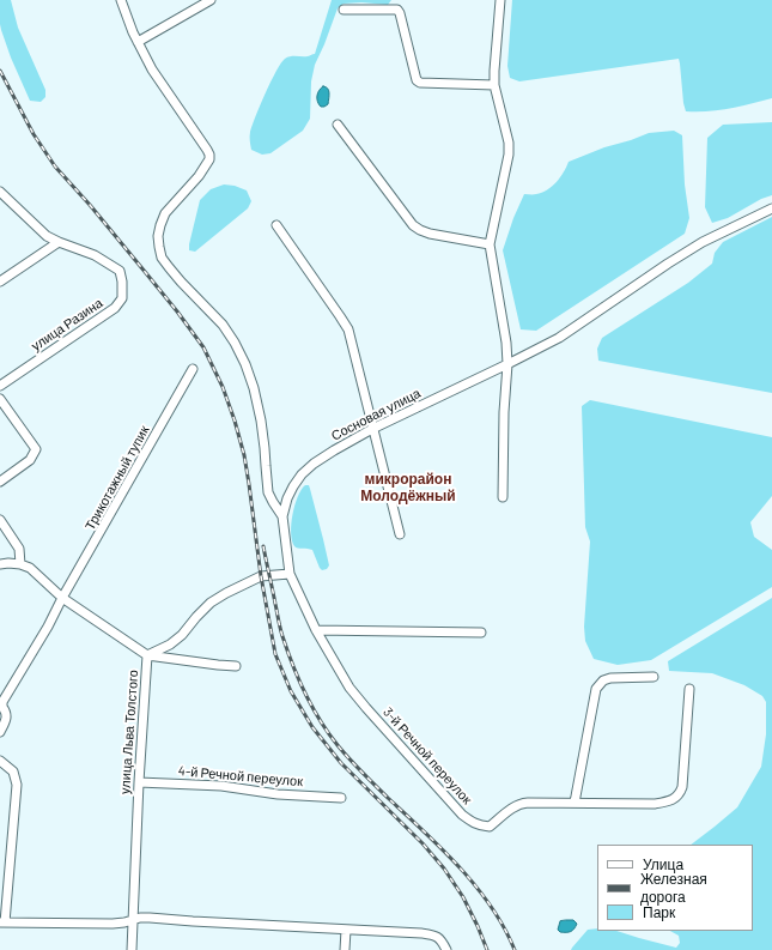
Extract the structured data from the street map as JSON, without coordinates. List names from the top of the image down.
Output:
{
  "streets": {
    "street": [
      "улица Разина",
      "Сосновая улица",
      "Трикотажный тупик",
      "улица Льва Толстого",
      "3-й Речной переулок",
      "4-й Речной переулок"
    ]
  },
  "crossings": [
    ["Сосновая улица", "улица Льва Толстого"],
    ["Сосновая улица", "3-й Речной переулок"],
    ["улица Льва Толстого", "3-й Речной переулок"],
    ["улица Льва Толстого", "4-й Речной переулок"]
  ],
  "districts": ["микрорайон Молодёжный"],
  "legend": ["Улица", "Железная дорога", "Парк"]
}
